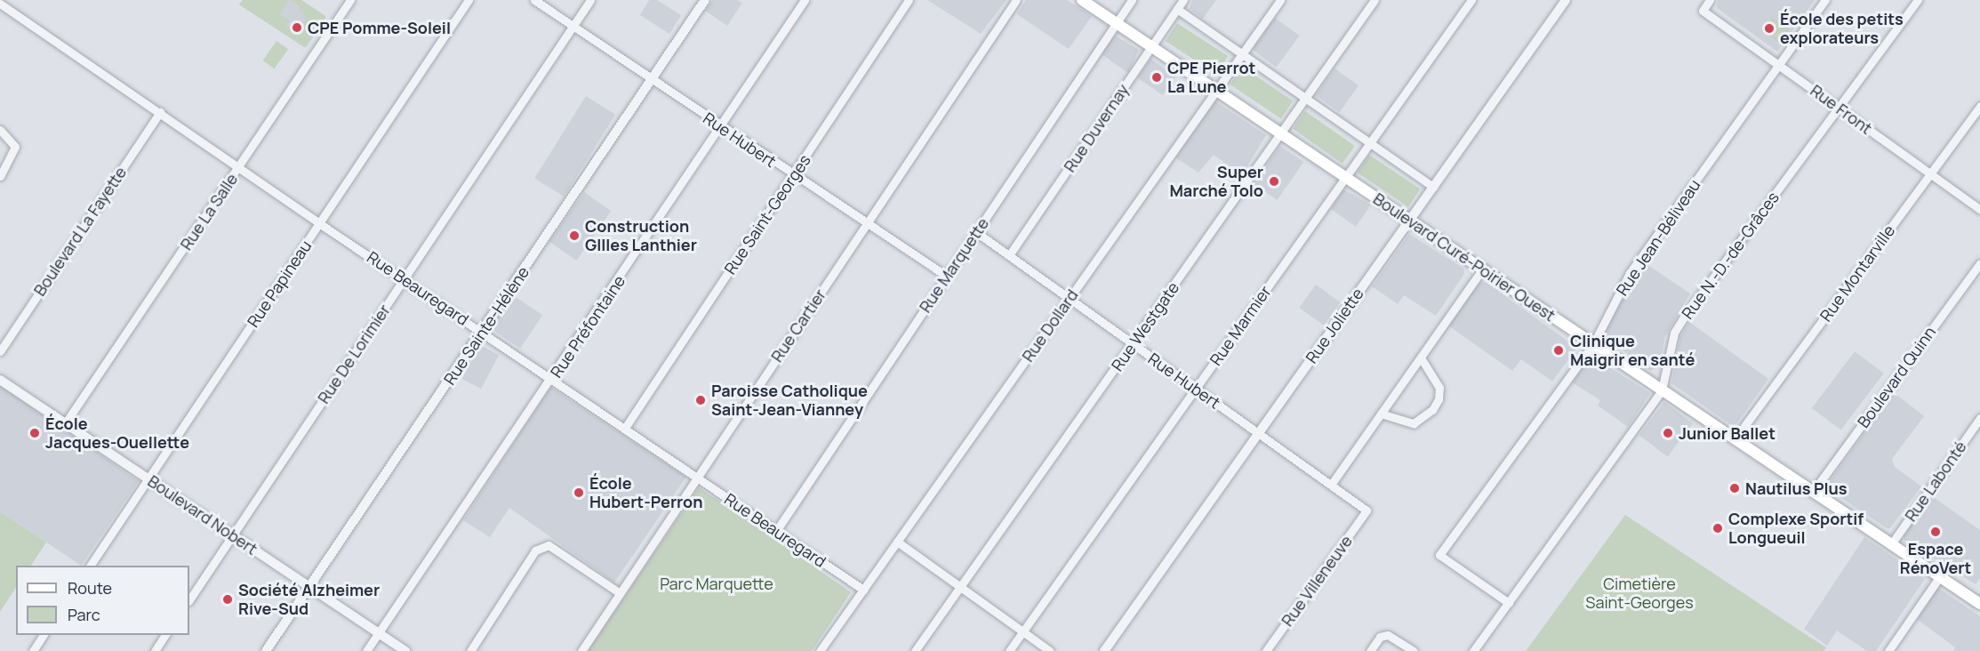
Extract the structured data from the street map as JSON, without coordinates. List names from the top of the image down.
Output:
{
  "streets": {
    "main road": ["Boulevard Curé-Poirier Ouest"],
    "street": [
      "Rue Front",
      "Rue Duvernay",
      "Rue Hubert",
      "Rue La Salle",
      "Rue Saint-Georges",
      "Boulevard La Fayette",
      "Rue Jean-Béliveau",
      "Rue N.-D.-de-Grâces",
      "Rue Marquette",
      "Rue Montarville",
      "Rue Papineau",
      "Rue Beauregard",
      "Rue Sainte-Hélène",
      "Rue Cartier",
      "Rue Dollard",
      "Rue Marmier",
      "Rue Joliette",
      "Rue Préfontaine",
      "Rue Westgate",
      "Rue De Lorimier",
      "Boulevard Quinn",
      "Rue Labonté",
      "Boulevard Nobert",
      "Rue Villeneuve"
    ]
  },
  "crossings": [
    ["Rue Front", "Rue Jean-Béliveau"],
    ["Rue Front", "Rue N.-D.-de-Grâces"],
    ["Rue Front", "Rue Montarville"],
    ["Rue Duvernay", "Rue Hubert"],
    ["Rue Duvernay", "Boulevard Curé-Poirier Ouest"],
    ["Rue Hubert", "Rue Saint-Georges"],
    ["Rue Hubert", "Rue Marquette"],
    ["Rue Hubert", "Rue Sainte-Hélène"],
    ["Rue Hubert", "Rue Cartier"],
    ["Rue Hubert", "Rue Dollard"],
    ["Rue Hubert", "Rue Marmier"],
    ["Rue Hubert", "Rue Joliette"],
    ["Rue Hubert", "Rue Préfontaine"],
    ["Rue Hubert", "Rue Westgate"],
    ["Rue Hubert", "Rue De Lorimier"],
    ["Rue Hubert", "Rue Villeneuve"],
    ["Rue La Salle", "Rue Beauregard"],
    ["Rue La Salle", "Boulevard Nobert"],
    ["Rue Saint-Georges", "Rue Beauregard"],
    ["Boulevard La Fayette", "Rue Beauregard"],
    ["Rue Jean-Béliveau", "Rue N.-D.-de-Grâces"],
    ["Rue Jean-Béliveau", "Boulevard Curé-Poirier Ouest"],
    ["Rue N.-D.-de-Grâces", "Boulevard Curé-Poirier Ouest"],
    ["Boulevard Curé-Poirier Ouest", "Rue Marquette"],
    ["Boulevard Curé-Poirier Ouest", "Rue Montarville"],
    ["Boulevard Curé-Poirier Ouest", "Rue Dollard"],
    ["Boulevard Curé-Poirier Ouest", "Rue Marmier"],
    ["Boulevard Curé-Poirier Ouest", "Rue Joliette"],
    ["Boulevard Curé-Poirier Ouest", "Rue Westgate"],
    ["Boulevard Curé-Poirier Ouest", "Boulevard Quinn"],
    ["Boulevard Curé-Poirier Ouest", "Rue Labonté"],
    ["Rue Marquette", "Rue Beauregard"],
    ["Rue Papineau", "Rue Beauregard"],
    ["Rue Papineau", "Boulevard Nobert"],
    ["Rue Beauregard", "Rue Sainte-Hélène"],
    ["Rue Beauregard", "Rue Cartier"],
    ["Rue Beauregard", "Rue Dollard"],
    ["Rue Beauregard", "Rue Préfontaine"],
    ["Rue Beauregard", "Rue De Lorimier"],
    ["Rue Sainte-Hélène", "Boulevard Nobert"],
    ["Rue Préfontaine", "Boulevard Nobert"],
    ["Rue De Lorimier", "Boulevard Nobert"]
  ],
  "parks": ["Parc Marquette", "Cimetière Saint-Georges"],
  "places": [
    "CPE Pomme-Soleil",
    "École des petits explorateurs",
    "CPE Pierrot La Lune",
    "Super Marché Tolo",
    "Construction GIlles Lanthier",
    "Clinique Maigrir en santé",
    "Paroisse Catholique Saint-Jean-Vianney",
    "École Jacques-Ouellette",
    "Junior Ballet",
    "Nautilus Plus",
    "École Hubert-Perron",
    "Complexe Sportif Longueuil",
    "Espace RénoVert",
    "Société Alzheimer Rive-Sud"
  ],
  "legend": ["Route", "Parc"]
}
